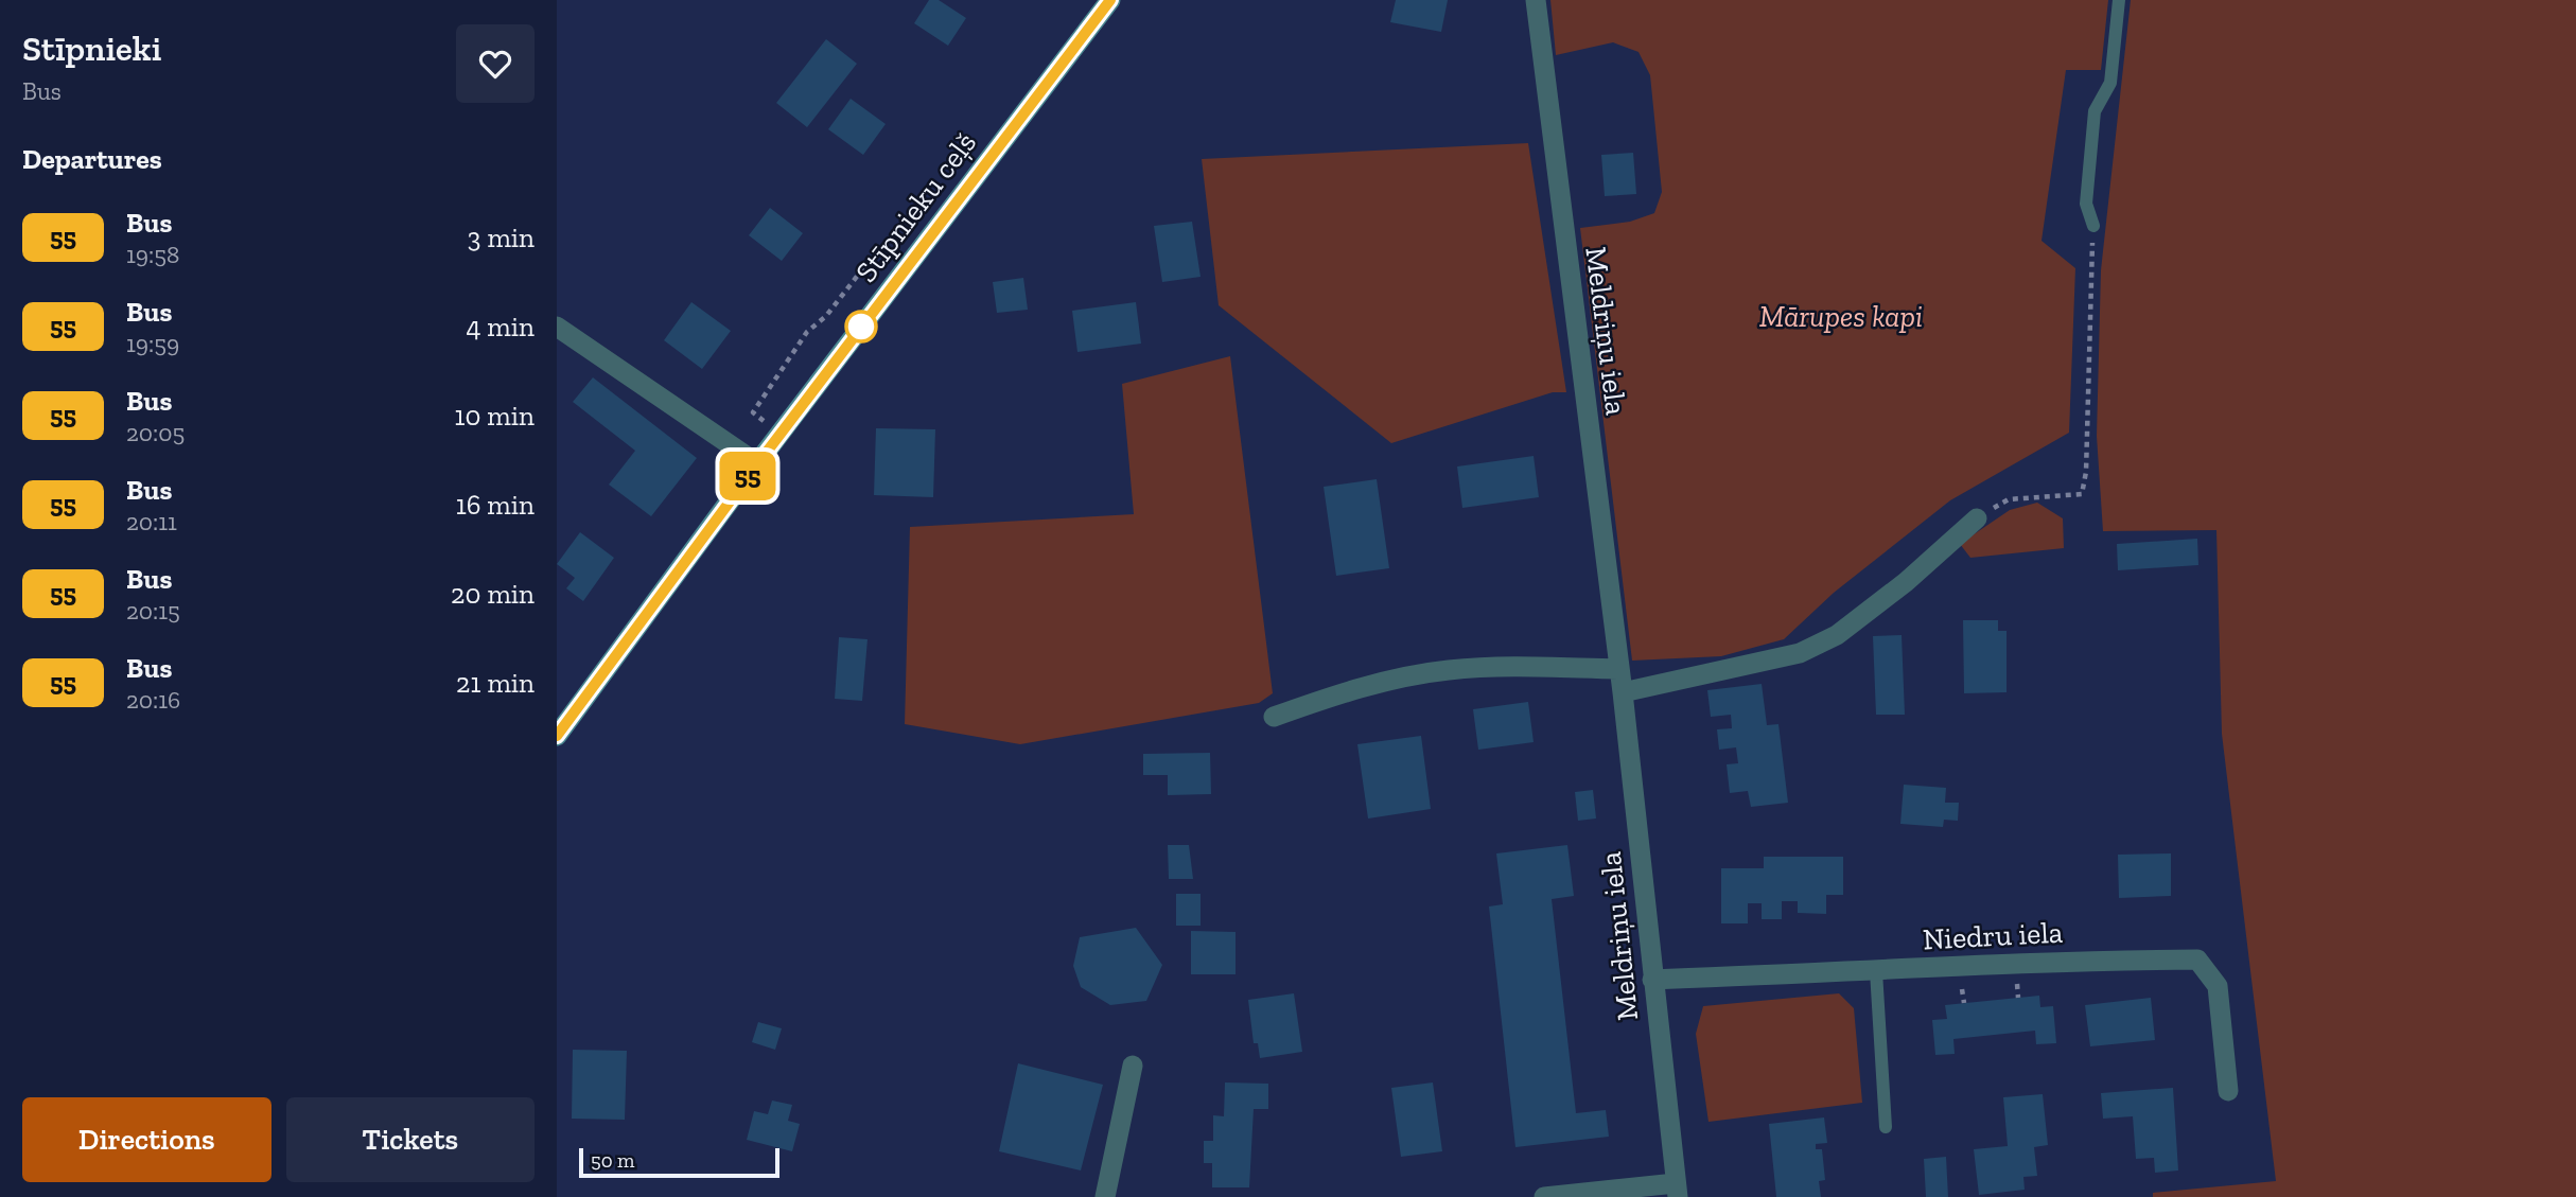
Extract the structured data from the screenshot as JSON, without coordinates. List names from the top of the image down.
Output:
{
  "streets": {
    "main road": ["Stīpnieku ceļš"],
    "street": ["Meldriņu iela", "Niedru iela"]
  },
  "crossings": [
    ["Meldriņu iela", "Niedru iela"]
  ],
  "parks": ["Mārupes kapi"],
  "lines": ["bus line 55"],
  "scale_bar": "50 m",
  "page": {
    "heading": [
      ["Stīpnieki", "Bus"],
      "Departures"
    ],
    "on_map": "55",
    "list": [
      {
        "mark": "55",
        "name": "Bus",
        "note": "19:58",
        "value": "3 min"
      },
      {
        "mark": "55",
        "name": "Bus",
        "note": "19:59",
        "value": "4 min"
      },
      {
        "mark": "55",
        "name": "Bus",
        "note": "20:05",
        "value": "10 min"
      },
      {
        "mark": "55",
        "name": "Bus",
        "note": "20:11",
        "value": "16 min"
      },
      {
        "mark": "55",
        "name": "Bus",
        "note": "20:15",
        "value": "20 min"
      },
      {
        "mark": "55",
        "name": "Bus",
        "note": "20:16",
        "value": "21 min"
      }
    ],
    "buttons": ["Directions", "Tickets"],
    "scale": "50 m"
  }
}
